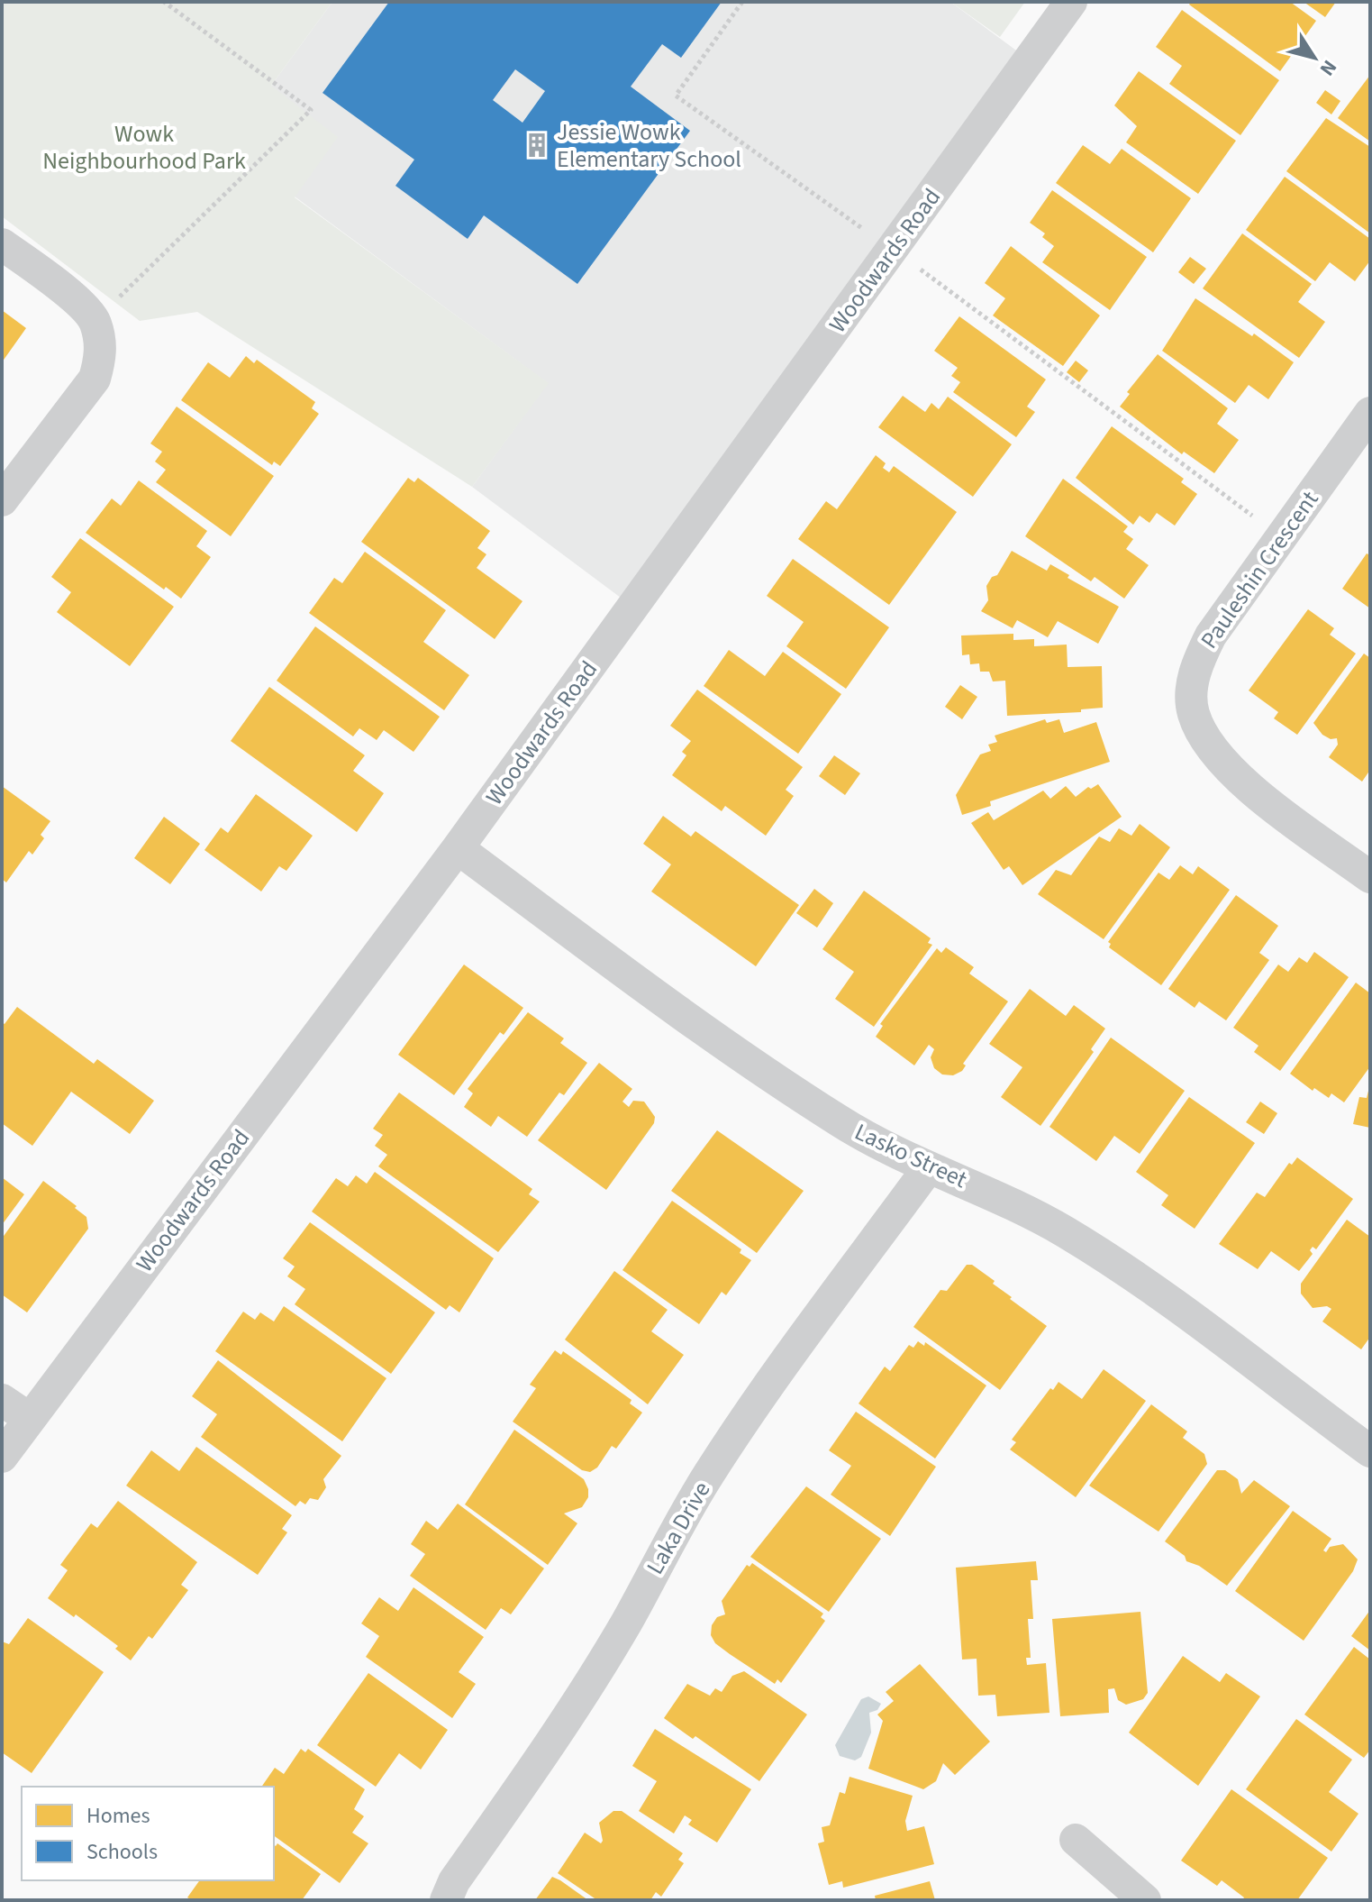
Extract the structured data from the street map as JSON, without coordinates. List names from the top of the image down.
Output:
{
  "streets": {
    "street": [
      "Woodwards Road",
      "Pauleshin Crescent",
      "Lasko Street",
      "Laka Drive"
    ]
  },
  "crossings": [
    ["Woodwards Road", "Lasko Street"],
    ["Lasko Street", "Laka Drive"]
  ],
  "parks": ["Wowk Neighbourhood Park"],
  "places": {
    "building": ["Jessie Wowk Elementary School"]
  },
  "legend": ["Homes", "Schools"],
  "north": "bottom right"
}
